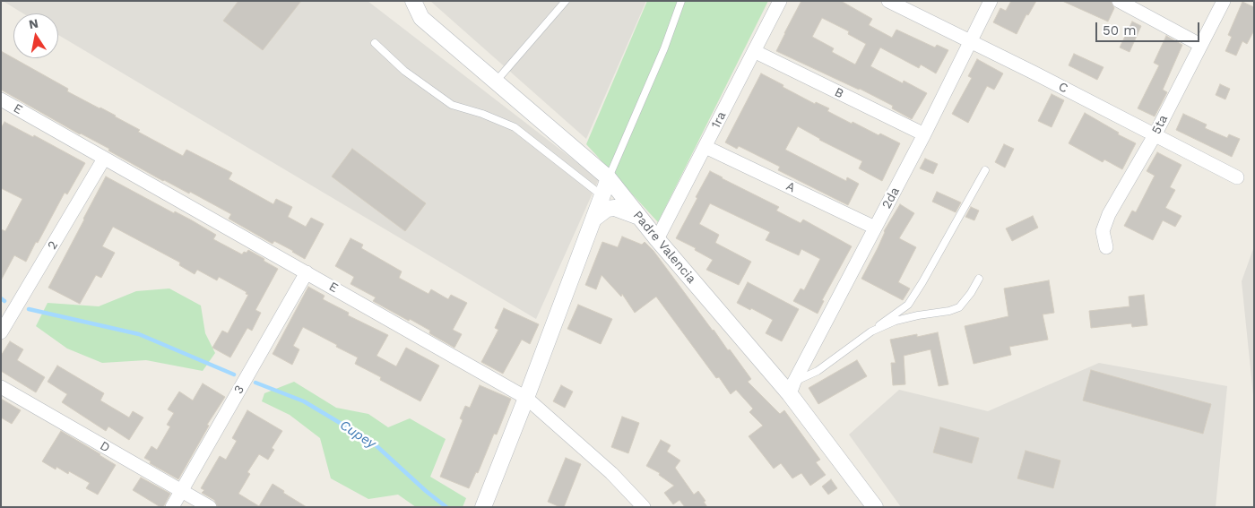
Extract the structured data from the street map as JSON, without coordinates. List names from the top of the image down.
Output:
{
  "streets": {
    "street": [
      "C",
      "B",
      "E",
      "1ra",
      "5ta",
      "A",
      "2da",
      "2",
      "Padre Valencia",
      "3",
      "D"
    ]
  },
  "crossings": [
    ["C", "5ta"],
    ["C", "2da"],
    ["B", "1ra"],
    ["B", "2da"],
    ["E", "2"],
    ["E", "3"],
    ["1ra", "A"],
    ["1ra", "Padre Valencia"],
    ["A", "2da"],
    ["2da", "Padre Valencia"],
    ["3", "D"]
  ],
  "water": ["Cupey"],
  "scale_bar": "50 m",
  "north": "top"
}
